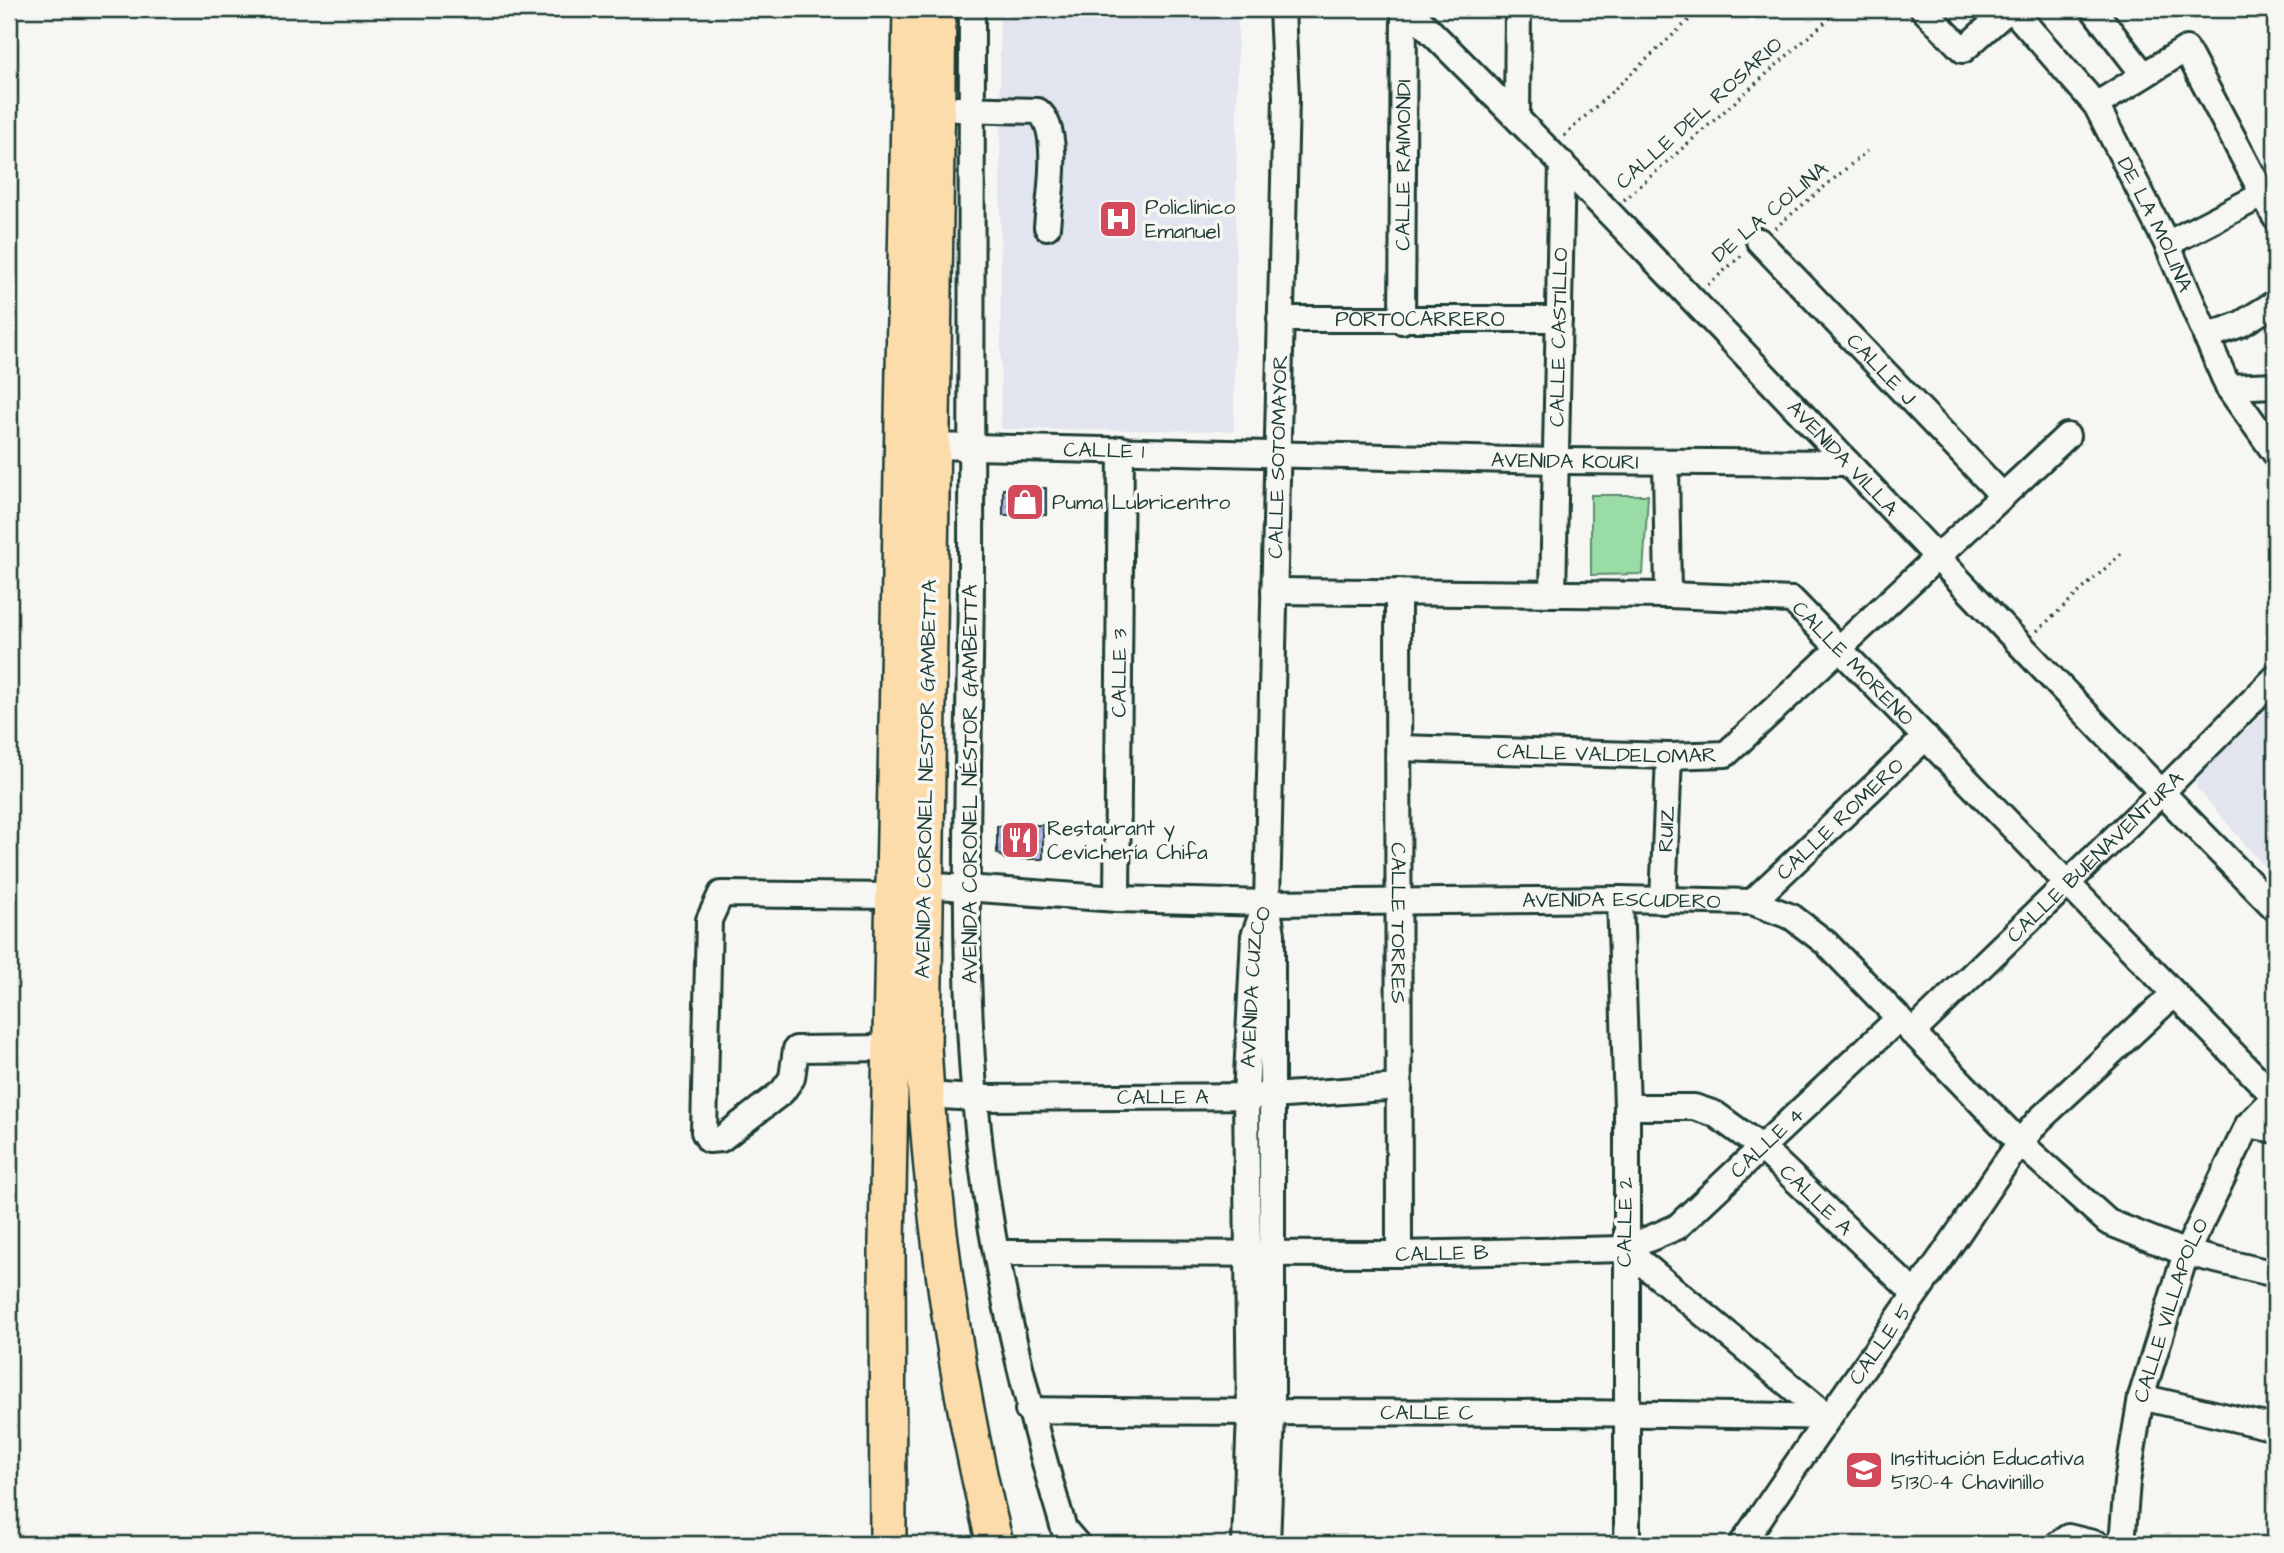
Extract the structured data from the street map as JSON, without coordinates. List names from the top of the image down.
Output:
{
  "streets": {
    "highway": ["AVENIDA CORONEL NESTOR GAMBETTA"],
    "street": [
      "CALLE RAIMONDI",
      "DE LA MOLINA",
      "PORTOCARRERO",
      "CALLE CASTILLO",
      "CALLE J",
      "CALLE 1",
      "CALLE SOTOMAYOR",
      "AVENIDA VILLA",
      "AVENIDA KOURI",
      "CALLE MORENO",
      "CALLE 3",
      "CALLE VALDELOMAR",
      "AVENIDA CORONEL NÉSTOR GAMBETTA",
      "CALLE ROMERO",
      "RUIZ",
      "CALLE BUENAVENTURA",
      "AVENIDA ESCUDERO",
      "CALLE TORRES",
      "AVENIDA CUZCO",
      "CALLE A",
      "CALLE 4",
      "CALLE 2",
      "CALLE B",
      "CALLE VILLAPOLO",
      "CALLE 5",
      "CALLE C"
    ],
    "path": ["CALLE DEL ROSARIO", "DE LA COLINA"]
  },
  "crossings": [
    ["CALLE DEL ROSARIO", "AVENIDA VILLA"],
    ["CALLE RAIMONDI", "PORTOCARRERO"],
    ["CALLE RAIMONDI", "AVENIDA VILLA"],
    ["DE LA COLINA", "CALLE J"],
    ["DE LA COLINA", "AVENIDA VILLA"],
    ["PORTOCARRERO", "CALLE CASTILLO"],
    ["PORTOCARRERO", "CALLE SOTOMAYOR"],
    ["CALLE CASTILLO", "AVENIDA VILLA"],
    ["CALLE CASTILLO", "AVENIDA KOURI"],
    ["CALLE CASTILLO", "CALLE MORENO"],
    ["CALLE J", "CALLE VALDELOMAR"],
    ["CALLE 1", "CALLE SOTOMAYOR"],
    ["CALLE 1", "AVENIDA KOURI"],
    ["CALLE 1", "CALLE 3"],
    ["CALLE 1", "AVENIDA CORONEL NESTOR GAMBETTA"],
    ["CALLE 1", "AVENIDA CORONEL NÉSTOR GAMBETTA"],
    ["CALLE SOTOMAYOR", "AVENIDA KOURI"],
    ["CALLE SOTOMAYOR", "CALLE MORENO"],
    ["CALLE SOTOMAYOR", "AVENIDA ESCUDERO"],
    ["CALLE SOTOMAYOR", "AVENIDA CUZCO"],
    ["AVENIDA VILLA", "AVENIDA KOURI"],
    ["AVENIDA VILLA", "CALLE VALDELOMAR"],
    ["AVENIDA VILLA", "CALLE BUENAVENTURA"],
    ["CALLE MORENO", "CALLE VALDELOMAR"],
    ["CALLE MORENO", "CALLE ROMERO"],
    ["CALLE MORENO", "CALLE BUENAVENTURA"],
    ["CALLE MORENO", "CALLE TORRES"],
    ["CALLE MORENO", "CALLE VILLAPOLO"],
    ["CALLE MORENO", "CALLE 5"],
    ["CALLE 3", "AVENIDA ESCUDERO"],
    ["CALLE VALDELOMAR", "RUIZ"],
    ["CALLE VALDELOMAR", "CALLE TORRES"],
    ["AVENIDA CORONEL NESTOR GAMBETTA", "AVENIDA ESCUDERO"],
    ["AVENIDA CORONEL NESTOR GAMBETTA", "CALLE A"],
    ["AVENIDA CORONEL NÉSTOR GAMBETTA", "AVENIDA ESCUDERO"],
    ["AVENIDA CORONEL NÉSTOR GAMBETTA", "CALLE A"],
    ["AVENIDA CORONEL NÉSTOR GAMBETTA", "CALLE B"],
    ["AVENIDA CORONEL NÉSTOR GAMBETTA", "CALLE C"],
    ["CALLE ROMERO", "AVENIDA ESCUDERO"],
    ["RUIZ", "AVENIDA ESCUDERO"],
    ["CALLE BUENAVENTURA", "AVENIDA ESCUDERO"],
    ["CALLE BUENAVENTURA", "CALLE 4"],
    ["AVENIDA ESCUDERO", "CALLE TORRES"],
    ["AVENIDA ESCUDERO", "AVENIDA CUZCO"],
    ["AVENIDA ESCUDERO", "CALLE 4"],
    ["AVENIDA ESCUDERO", "CALLE 2"],
    ["AVENIDA ESCUDERO", "CALLE VILLAPOLO"],
    ["AVENIDA ESCUDERO", "CALLE 5"],
    ["CALLE TORRES", "CALLE A"],
    ["CALLE TORRES", "CALLE B"],
    ["AVENIDA CUZCO", "CALLE A"],
    ["AVENIDA CUZCO", "CALLE B"],
    ["AVENIDA CUZCO", "CALLE C"],
    ["CALLE A", "CALLE 4"],
    ["CALLE A", "CALLE 2"],
    ["CALLE A", "CALLE 5"],
    ["CALLE 4", "CALLE 2"],
    ["CALLE 4", "CALLE B"],
    ["CALLE 2", "CALLE B"],
    ["CALLE 2", "CALLE C"],
    ["CALLE 5", "CALLE C"]
  ],
  "places": {
    "hospital": ["Policlínico Emanuel"],
    "shop": ["Puma Lubricentro"],
    "restaurant": ["Restaurant y Cevichería Chifa"],
    "school or university": ["Institución Educativa 5130-4 Chavinillo"]
  }
}
